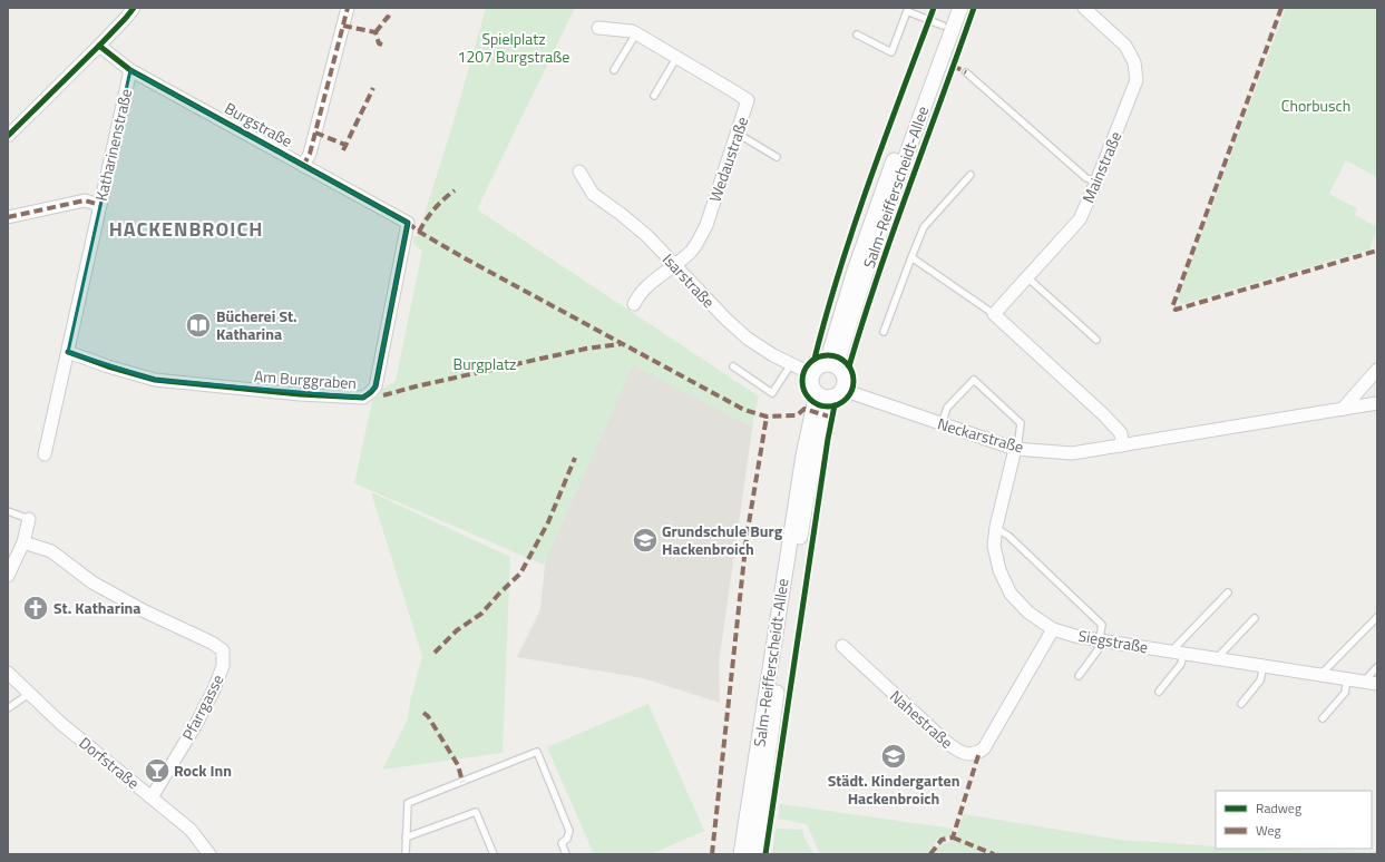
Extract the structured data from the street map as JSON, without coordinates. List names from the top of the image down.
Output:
{
  "streets": {
    "street": [
      "Burgstraße",
      "Katharinenstraße",
      "Wedaustraße",
      "Mainstraße",
      "Salm-Reifferscheidt-Allee",
      "Isarstraße",
      "Am Burggraben",
      "Neckarstraße",
      "Siegstraße",
      "Pfarrgasse",
      "Nahestraße",
      "Dorfstraße"
    ]
  },
  "crossings": [
    ["Burgstraße", "Katharinenstraße"],
    ["Burgstraße", "Am Burggraben"],
    ["Katharinenstraße", "Am Burggraben"],
    ["Wedaustraße", "Isarstraße"],
    ["Salm-Reifferscheidt-Allee", "Isarstraße"],
    ["Salm-Reifferscheidt-Allee", "Neckarstraße"],
    ["Isarstraße", "Neckarstraße"],
    ["Neckarstraße", "Siegstraße"],
    ["Siegstraße", "Nahestraße"],
    ["Pfarrgasse", "Dorfstraße"]
  ],
  "districts": ["HACKENBROICH"],
  "parks": ["Spielplatz 1207 Burgstraße", "Chorbusch", "Burgplatz"],
  "places": {
    "library": ["Bücherei St. Katharina"],
    "school or university": ["Grundschule Burg Hackenbroich", "Städt. Kindergarten Hackenbroich"],
    "church": ["St. Katharina"],
    "bar": ["Rock Inn"]
  },
  "legend": ["Radweg", "Weg"]
}
